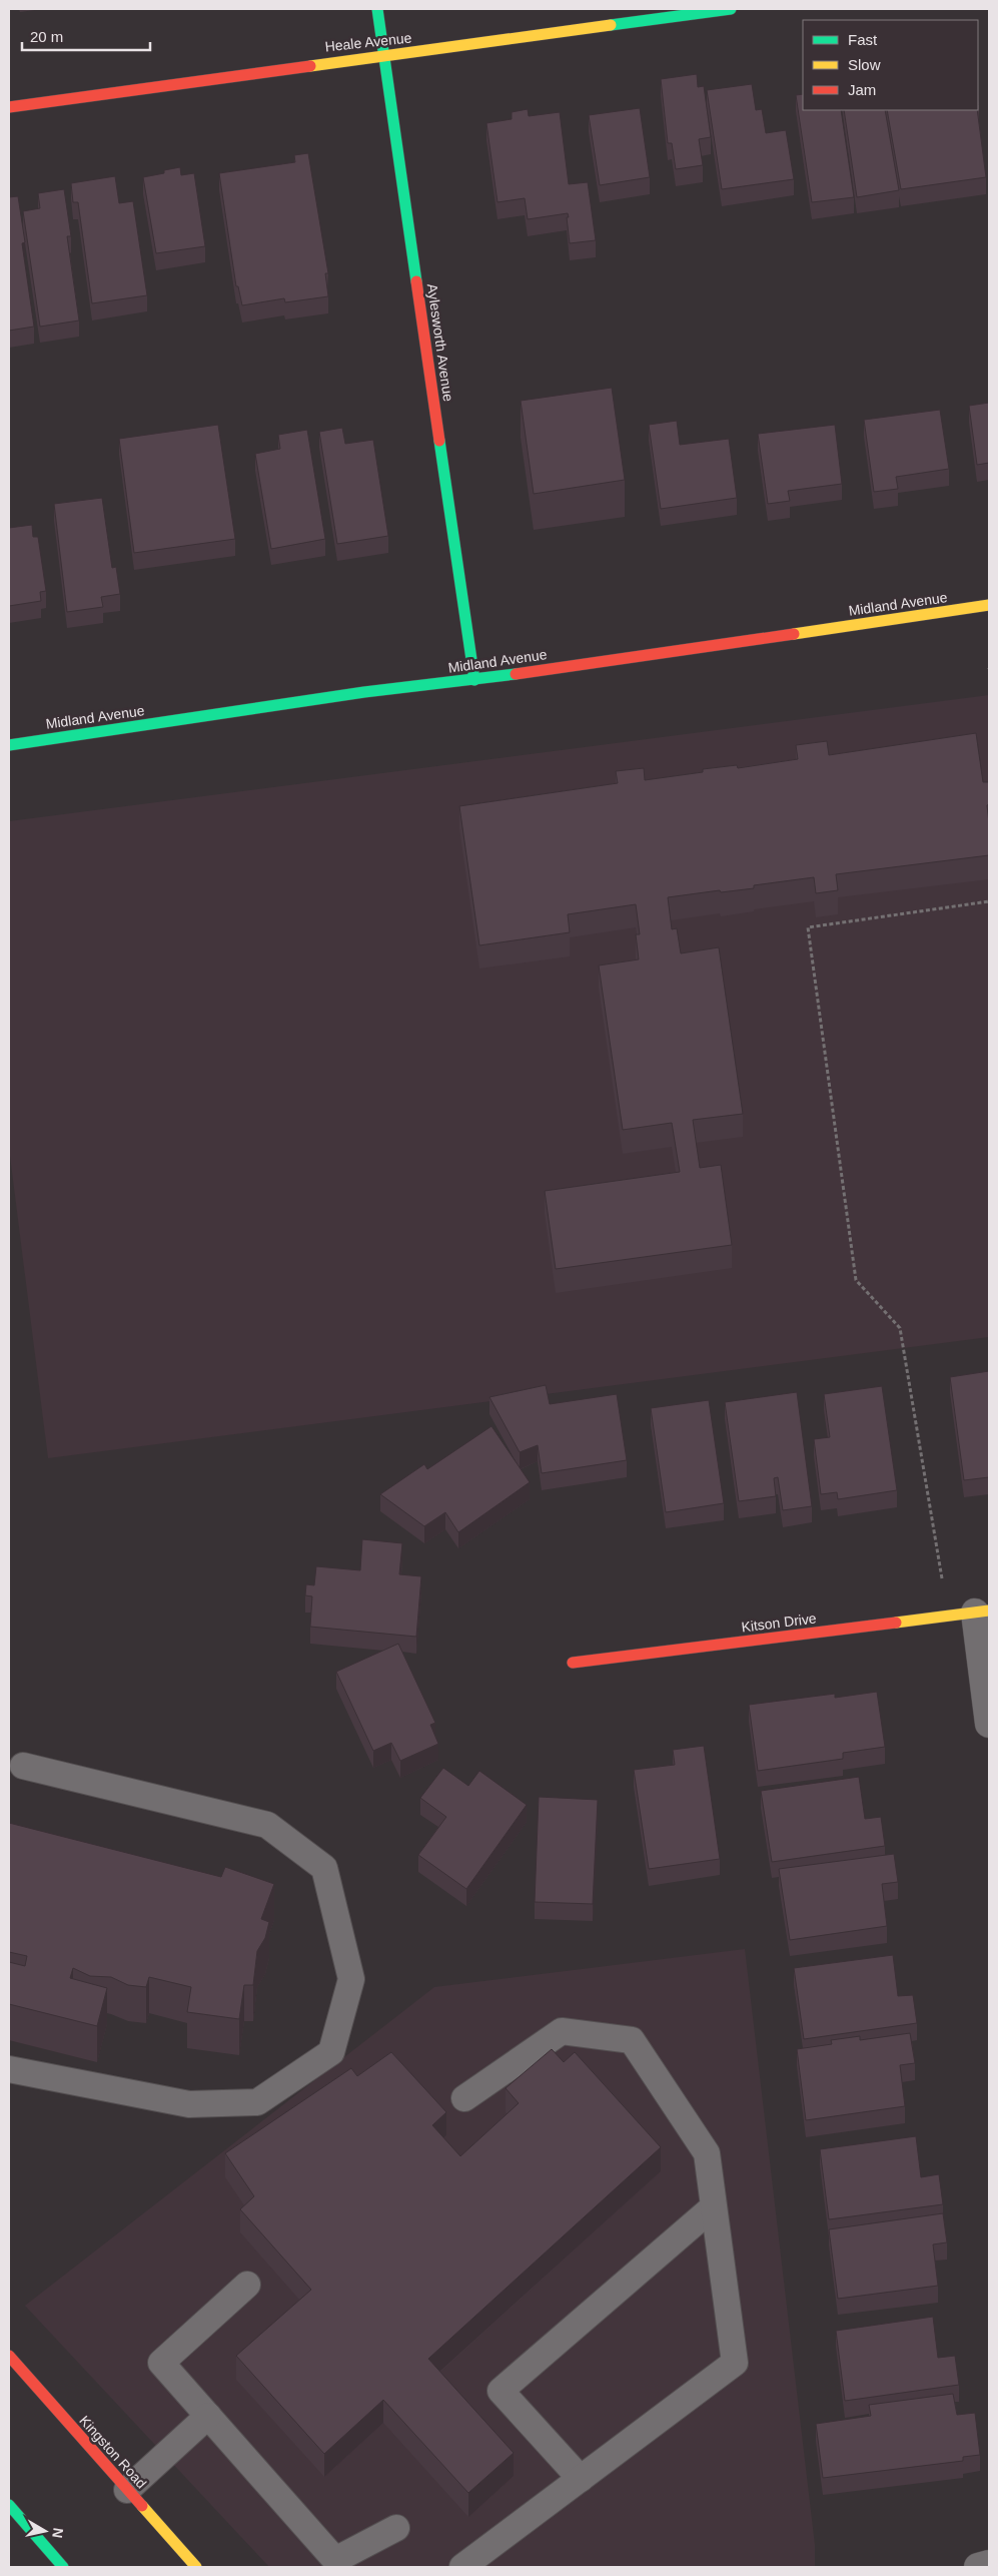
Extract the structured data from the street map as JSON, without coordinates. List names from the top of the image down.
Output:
{
  "streets": {
    "street": [
      "Heale Avenue",
      "Aylesworth Avenue",
      "Midland Avenue",
      "Kitson Drive",
      "Kingston Road"
    ]
  },
  "crossings": [
    ["Heale Avenue", "Aylesworth Avenue"],
    ["Aylesworth Avenue", "Midland Avenue"]
  ],
  "legend": ["Fast", "Slow", "Jam"],
  "scale_bar": "20 m",
  "north": "right"
}
